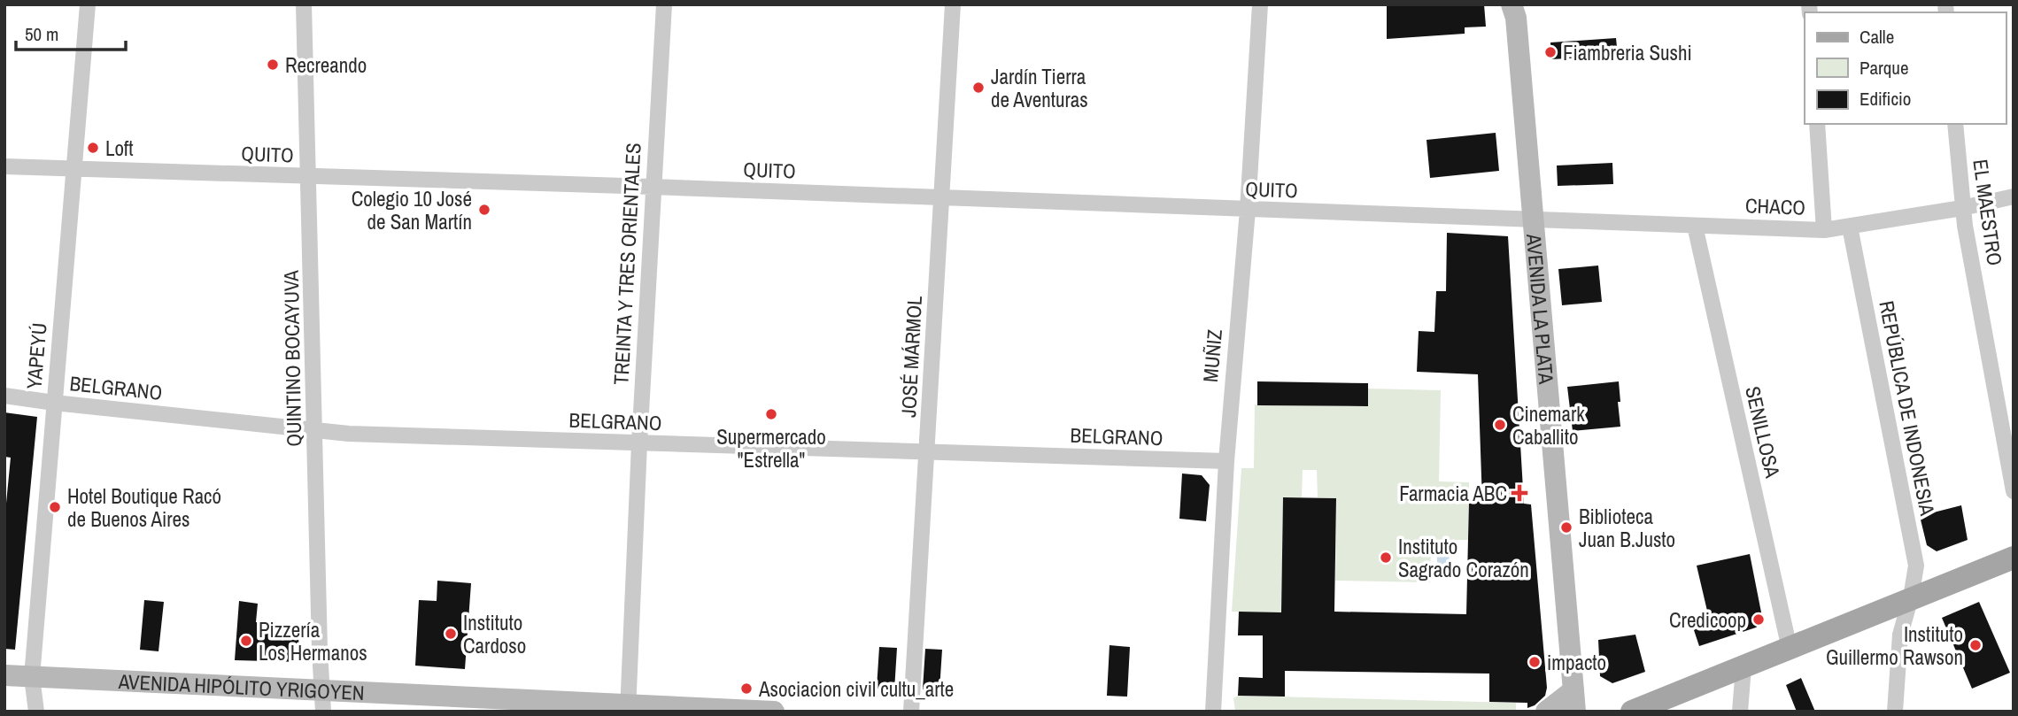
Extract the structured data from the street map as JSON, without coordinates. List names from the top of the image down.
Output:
{
  "streets": {
    "main road": ["AVENIDA LA PLATA", "AVENIDA HIPÓLITO YRIGOYEN"],
    "street": [
      "QUITO",
      "CHACO",
      "EL MAESTRO",
      "TREINTA Y TRES ORIENTALES",
      "YAPEYÚ",
      "MUÑIZ",
      "JOSÉ MÁRMOL",
      "QUINTINO BOCAYUVA",
      "BELGRANO",
      "REPÚBLICA DE INDONESIA",
      "SENILLOSA"
    ]
  },
  "crossings": [
    ["QUITO", "CHACO"],
    ["QUITO", "TREINTA Y TRES ORIENTALES"],
    ["QUITO", "AVENIDA LA PLATA"],
    ["QUITO", "YAPEYÚ"],
    ["QUITO", "MUÑIZ"],
    ["QUITO", "JOSÉ MÁRMOL"],
    ["QUITO", "QUINTINO BOCAYUVA"],
    ["CHACO", "EL MAESTRO"],
    ["CHACO", "AVENIDA LA PLATA"],
    ["CHACO", "REPÚBLICA DE INDONESIA"],
    ["CHACO", "SENILLOSA"],
    ["TREINTA Y TRES ORIENTALES", "BELGRANO"],
    ["TREINTA Y TRES ORIENTALES", "AVENIDA HIPÓLITO YRIGOYEN"],
    ["YAPEYÚ", "BELGRANO"],
    ["YAPEYÚ", "AVENIDA HIPÓLITO YRIGOYEN"],
    ["MUÑIZ", "BELGRANO"],
    ["JOSÉ MÁRMOL", "BELGRANO"],
    ["QUINTINO BOCAYUVA", "BELGRANO"],
    ["QUINTINO BOCAYUVA", "AVENIDA HIPÓLITO YRIGOYEN"]
  ],
  "places": {
    "other": [
      "Fiambreria Sushi",
      "Recreando",
      "Jardín Tierra de Aventuras",
      "Loft",
      "Colegio 10 José de San Martín",
      "Supermercado \"Estrella\"",
      "Cinemark Caballito",
      "Hotel Boutique Racó de Buenos Aires",
      "Biblioteca Juan B.Justo",
      "Instituto Sagrado Corazón",
      "Credicoop",
      "Instituto Cardoso",
      "Pizzería Los Hermanos",
      "Instituto Guillermo Rawson",
      "impacto",
      "Asociacion civil cultu_arte"
    ],
    "health": ["Farmacia ABC"]
  },
  "legend": ["Calle", "Parque", "Edificio"],
  "scale_bar": "50 m"
}
